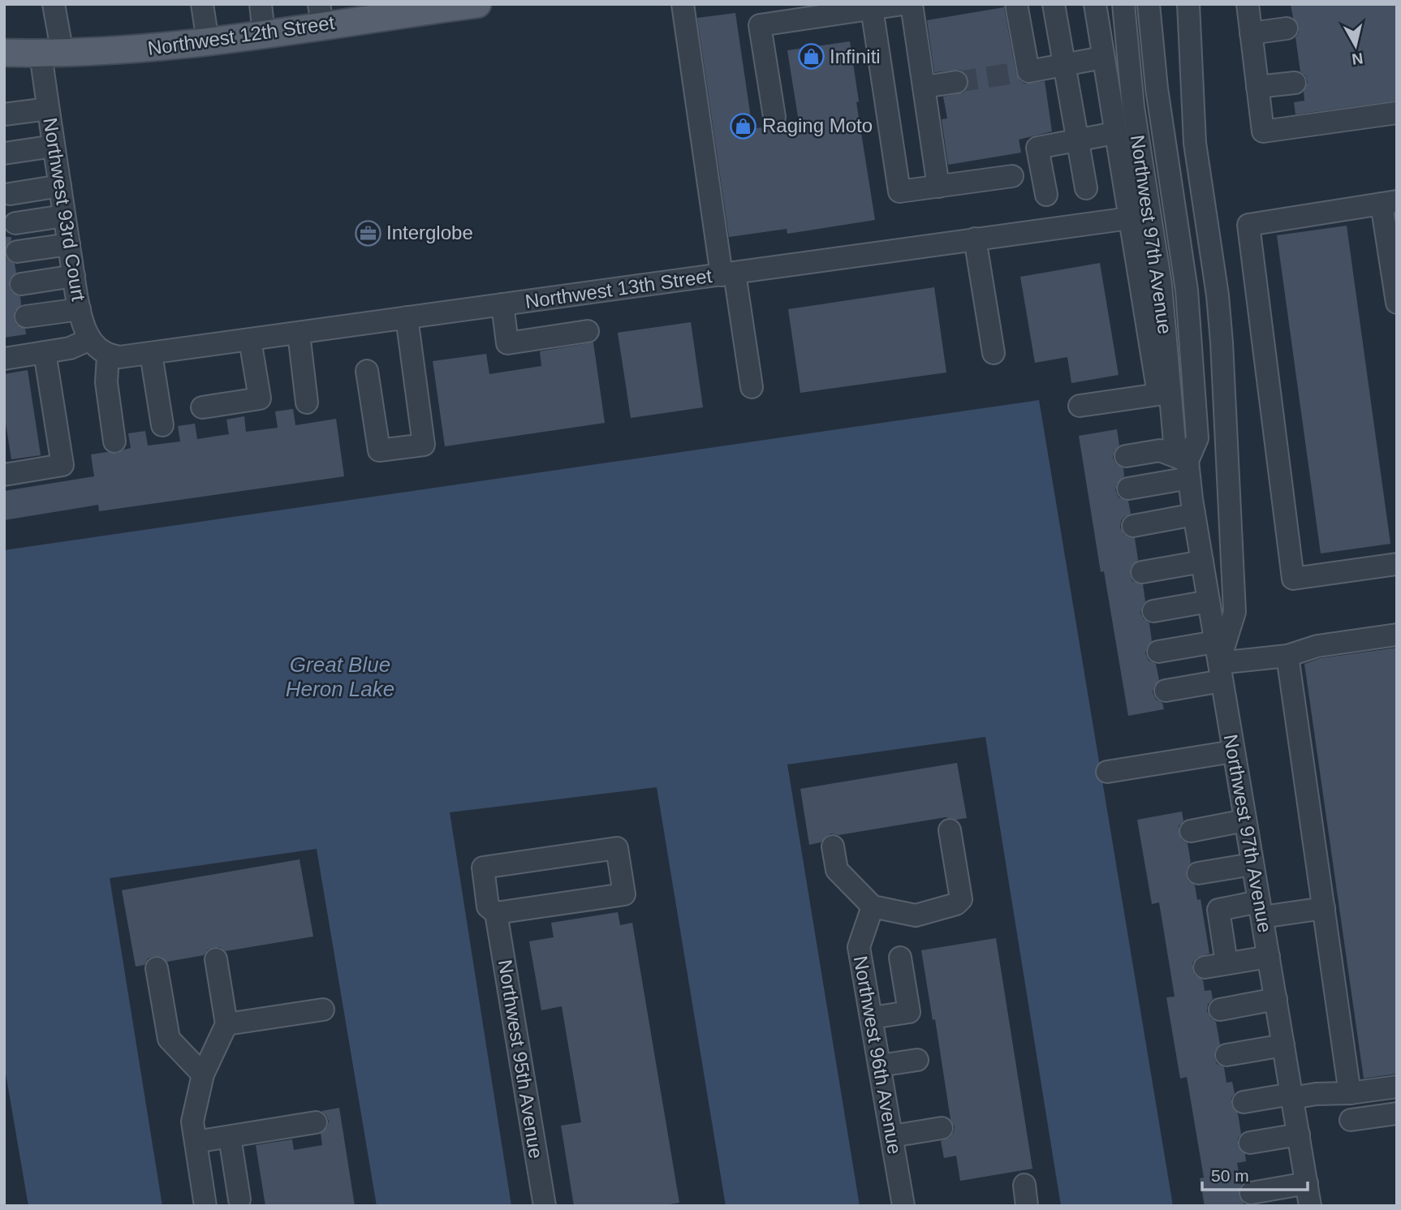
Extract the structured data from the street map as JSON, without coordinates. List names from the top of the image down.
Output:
{
  "streets": {
    "main road": ["Northwest 12th Street"],
    "street": [
      "Northwest 93rd Court",
      "Northwest 97th Avenue",
      "Northwest 13th Street",
      "Northwest 96th Avenue",
      "Northwest 95th Avenue"
    ]
  },
  "crossings": [
    ["Northwest 12th Street", "Northwest 93rd Court"],
    ["Northwest 93rd Court", "Northwest 13th Street"]
  ],
  "water": ["Great Blue Heron Lake"],
  "places": {
    "shop": ["Infiniti", "Raging Moto"],
    "office": ["Interglobe"]
  },
  "scale_bar": "50 m",
  "north": "bottom"
}
